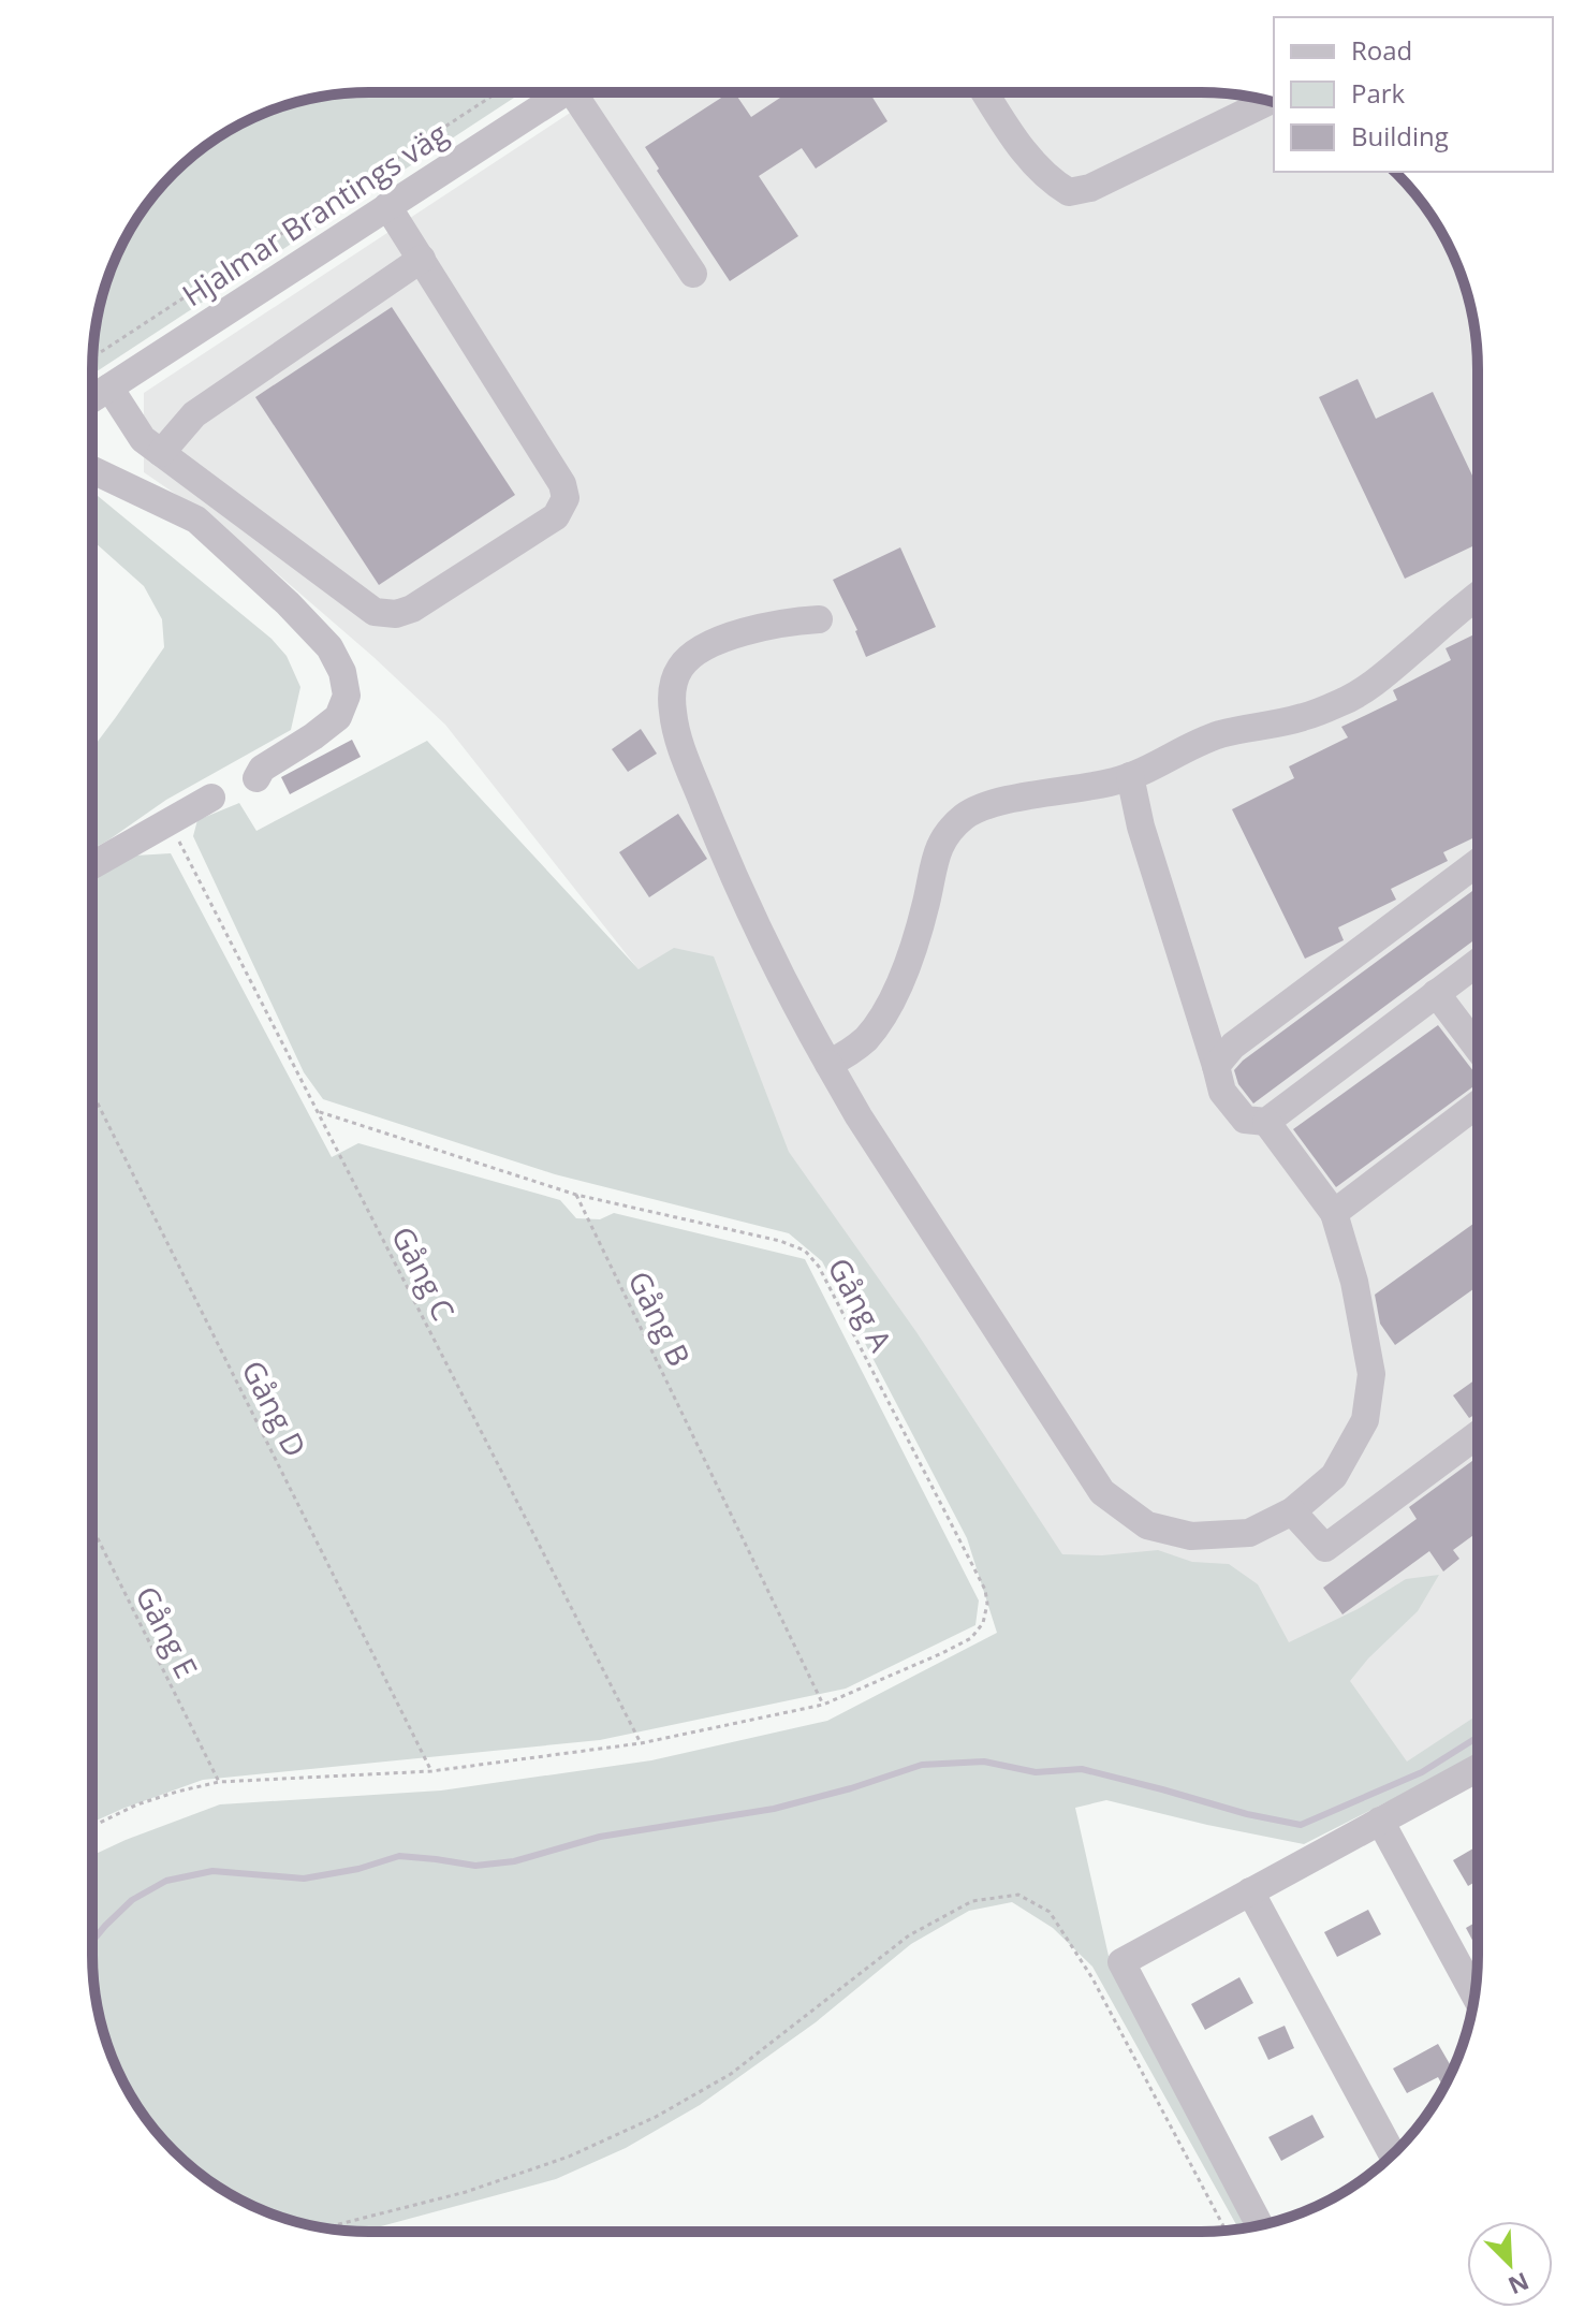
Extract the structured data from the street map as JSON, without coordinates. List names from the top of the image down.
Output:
{
  "streets": {
    "street": ["Hjalmar Brantings väg"],
    "path": [
      "Gång C",
      "Gång A",
      "Gång B",
      "Gång D",
      "Gång E"
    ]
  },
  "crossings": [
    ["Gång A", "Gång B"]
  ],
  "legend": ["Road", "Park", "Building"],
  "north": "bottom right"
}
